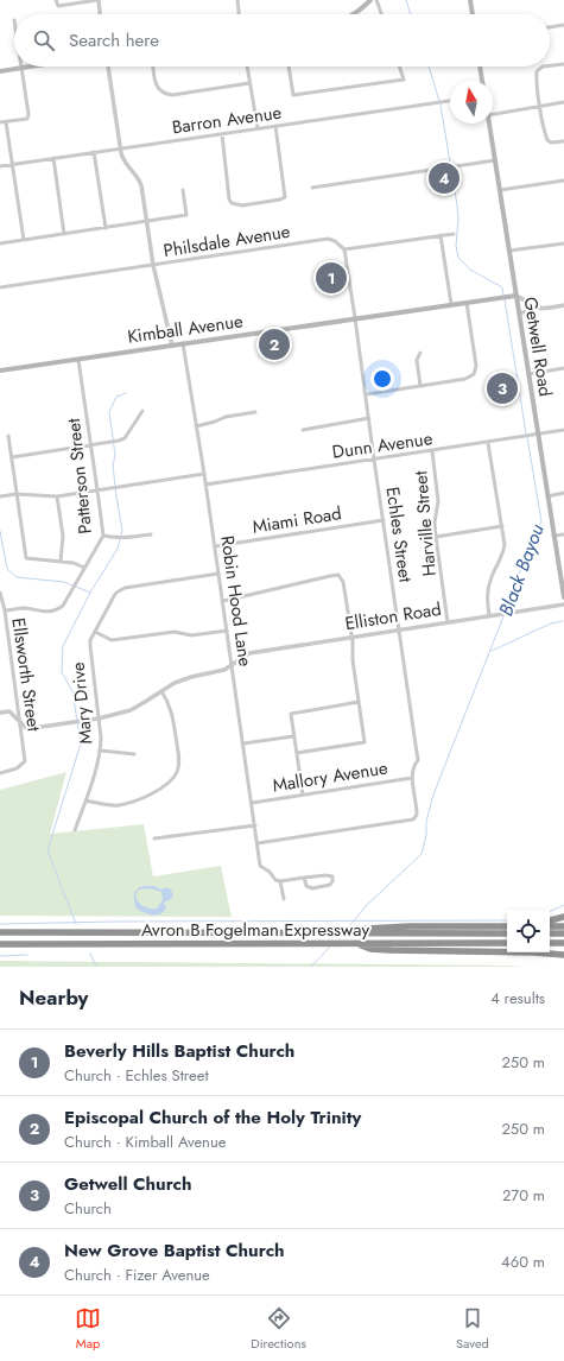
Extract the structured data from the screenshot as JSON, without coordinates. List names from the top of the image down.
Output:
{
  "streets": {
    "highway": ["Avron B Fogelman Expressway"],
    "main road": ["Kimball Avenue", "Getwell Road"],
    "street": [
      "Barron Avenue",
      "Philsdale Avenue",
      "Dunn Avenue",
      "Patterson Street",
      "Miami Road",
      "Harville Street",
      "Echles Street",
      "Robin Hood Lane",
      "Elliston Road",
      "Ellsworth Street",
      "Mary Drive",
      "Mallory Avenue"
    ]
  },
  "crossings": [
    ["Philsdale Avenue", "Echles Street"],
    ["Kimball Avenue", "Getwell Road"],
    ["Kimball Avenue", "Patterson Street"],
    ["Kimball Avenue", "Echles Street"],
    ["Kimball Avenue", "Robin Hood Lane"],
    ["Getwell Road", "Dunn Avenue"],
    ["Dunn Avenue", "Harville Street"],
    ["Dunn Avenue", "Echles Street"],
    ["Dunn Avenue", "Robin Hood Lane"],
    ["Patterson Street", "Ellsworth Street"],
    ["Miami Road", "Echles Street"],
    ["Miami Road", "Robin Hood Lane"],
    ["Harville Street", "Elliston Road"],
    ["Echles Street", "Robin Hood Lane"],
    ["Echles Street", "Elliston Road"],
    ["Echles Street", "Mallory Avenue"],
    ["Robin Hood Lane", "Elliston Road"],
    ["Robin Hood Lane", "Mary Drive"],
    ["Robin Hood Lane", "Mallory Avenue"],
    ["Elliston Road", "Ellsworth Street"],
    ["Elliston Road", "Mary Drive"]
  ],
  "water": ["Black Bayou"],
  "north": "top",
  "page": {
    "search": "Search here",
    "pins": [
      "4",
      "1",
      "2",
      "3"
    ],
    "heading": ["Nearby", "4 results"],
    "list": [
      {
        "mark": "1",
        "name": "Beverly Hills Baptist Church",
        "note": "Church · Echles Street",
        "value": "250 m"
      },
      {
        "mark": "2",
        "name": "Episcopal Church of the Holy Trinity",
        "note": "Church · Kimball Avenue",
        "value": "250 m"
      },
      {
        "mark": "3",
        "name": "Getwell Church",
        "note": "Church",
        "value": "270 m"
      },
      {
        "mark": "4",
        "name": "New Grove Baptist Church",
        "note": "Church · Fizer Avenue",
        "value": "460 m"
      }
    ],
    "nav": ["Map", "Directions", "Saved"]
  }
}
